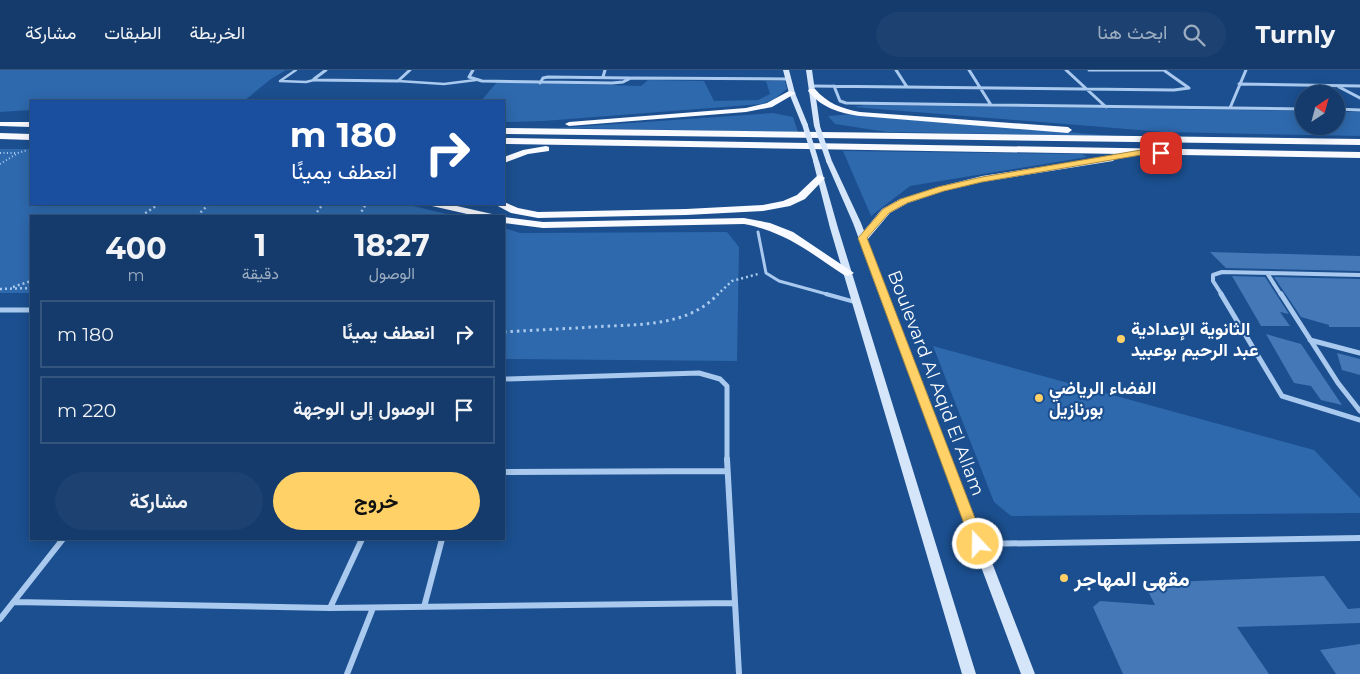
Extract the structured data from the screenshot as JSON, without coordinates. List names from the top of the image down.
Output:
{
  "streets": {
    "main road": ["Boulevard Al Aqid El Allam"]
  },
  "places": ["الثانوية الإعدادية عبد الرحيم بوعبيد", "الفضاء الرياضي بورنازيل", "مقهى المهاجر"],
  "north": "top right",
  "page": {
    "header": "Turnly",
    "search": "ابحث هنا",
    "nav": ["الخريطة", "الطبقات", "مشاركة"],
    "turn": ["180 m", "انعطف يمينًا"],
    "eta": [
      "18:27",
      "الوصول",
      "1",
      "دقيقة",
      "400",
      "m"
    ],
    "list": [
      {
        "name": "انعطف يمينًا",
        "value": "180 m"
      },
      {
        "name": "الوصول إلى الوجهة",
        "value": "220 m"
      }
    ],
    "buttons": ["خروج", "مشاركة"]
  }
}
